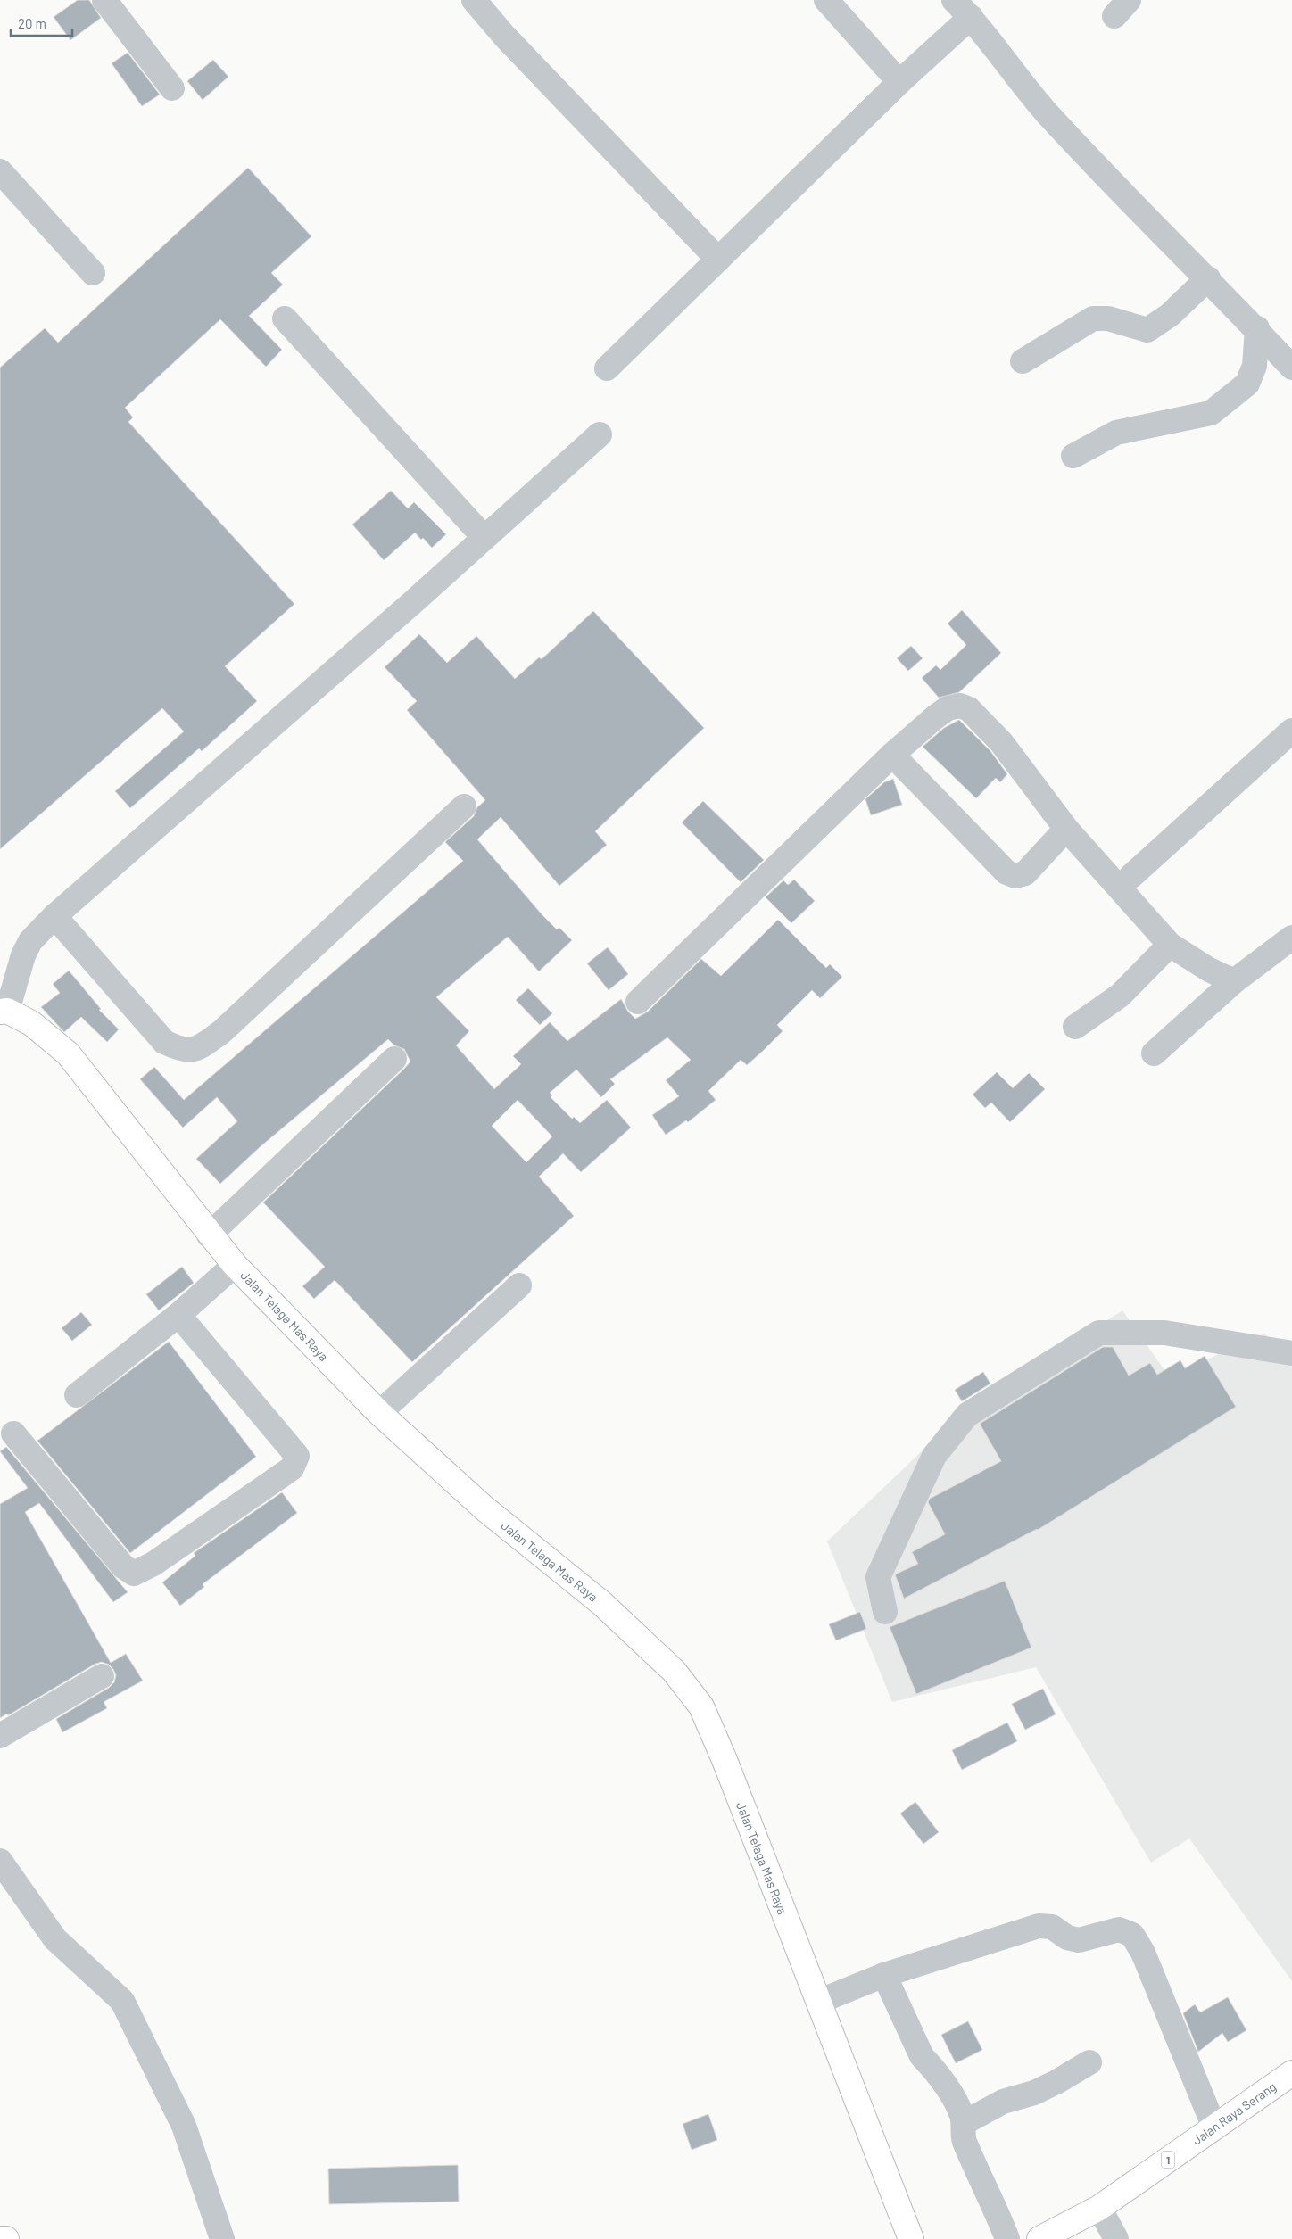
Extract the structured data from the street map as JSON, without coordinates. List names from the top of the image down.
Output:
{
  "streets": {
    "main road": ["Jalan Telaga Mas Raya", "Jalan Raya Serang", "1"]
  },
  "scale_bar": "20 m"
}
